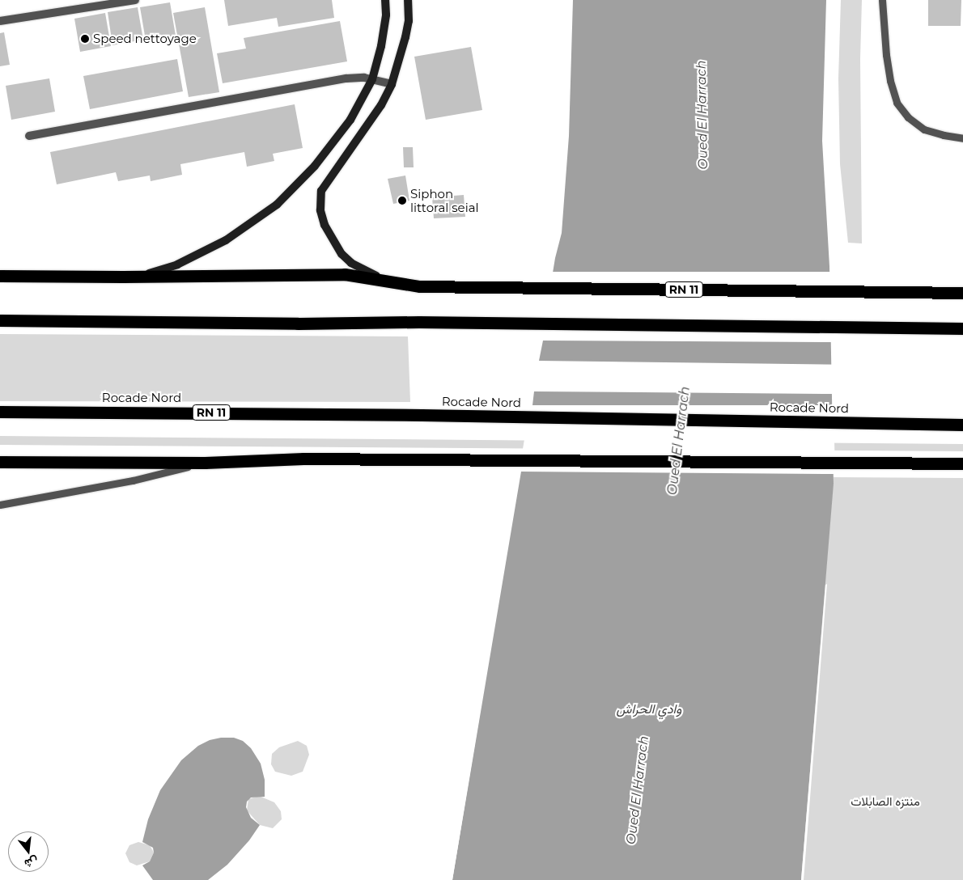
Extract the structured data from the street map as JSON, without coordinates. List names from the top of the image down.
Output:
{
  "streets": {
    "highway": ["RN 11", "Rocade Nord"]
  },
  "water": ["Oued El Harrach", "وادي الحراش"],
  "parks": ["منتزه الصابلات"],
  "places": ["Speed nettoyage", "Siphon littoral seial"],
  "north": "bottom"
}
